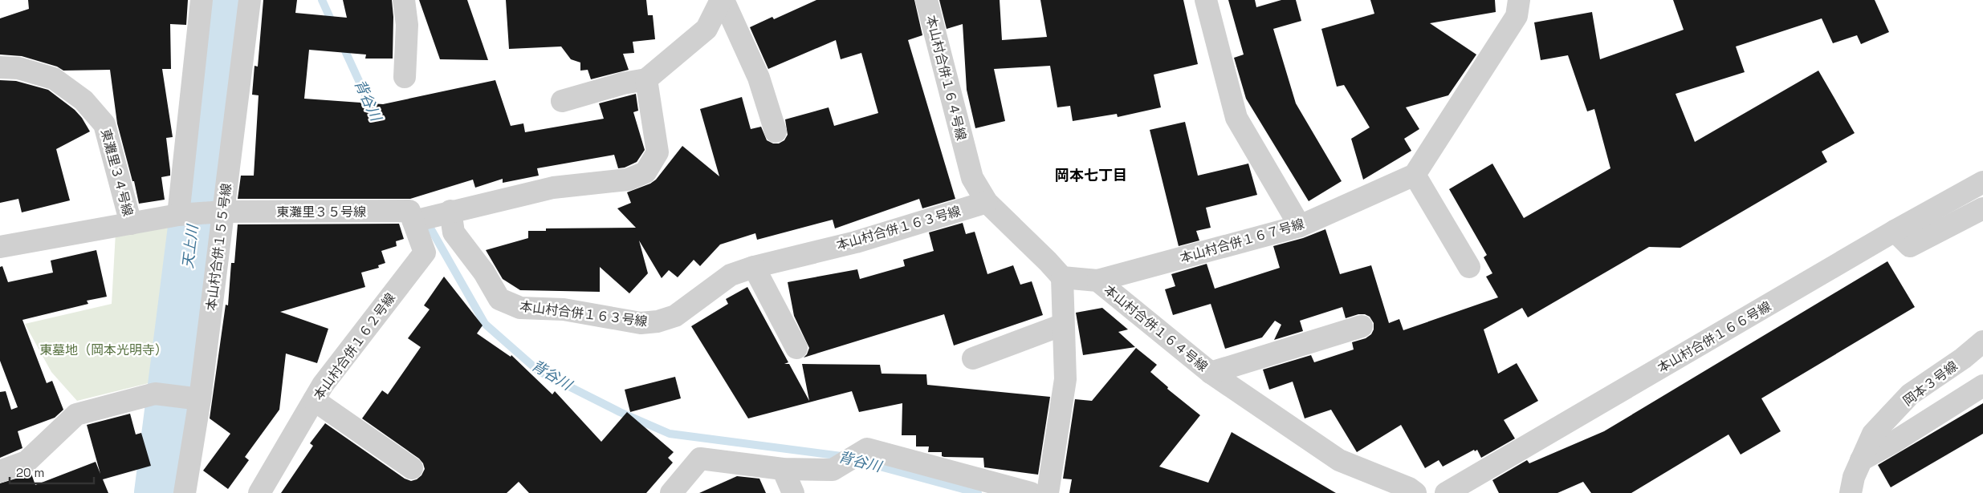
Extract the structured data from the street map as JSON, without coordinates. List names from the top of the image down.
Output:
{
  "streets": {
    "street": [
      "本山村合併１６４号線",
      "東灘里３４号線",
      "東灘里３５号線",
      "本山村合併１６３号線",
      "本山村合併１６７号線",
      "本山村合併１５５号線",
      "本山村合併１６６号線",
      "本山村合併１６２号線",
      "岡本３号線"
    ]
  },
  "crossings": [
    ["本山村合併１６４号線", "本山村合併１６３号線"],
    ["本山村合併１６４号線", "本山村合併１６７号線"],
    ["東灘里３５号線", "本山村合併１５５号線"],
    ["東灘里３５号線", "本山村合併１６２号線"]
  ],
  "districts": ["岡本七丁目"],
  "water": ["背谷川", "天上川"],
  "parks": ["東墓地（岡本光明寺）"],
  "scale_bar": "20 m"
}
